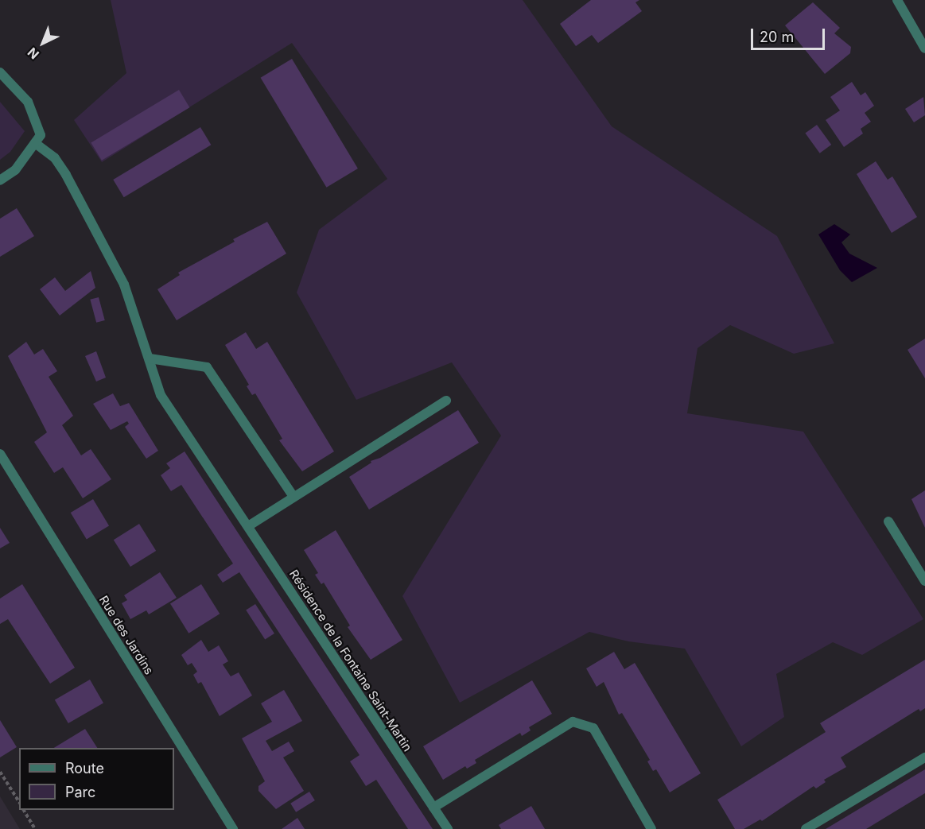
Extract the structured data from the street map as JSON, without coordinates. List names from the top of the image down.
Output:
{
  "streets": {
    "street": ["Rue des Jardins", "Résidence de la Fontaine Saint-Martin"]
  },
  "legend": ["Route", "Parc"],
  "scale_bar": "20 m",
  "north": "bottom left"
}
